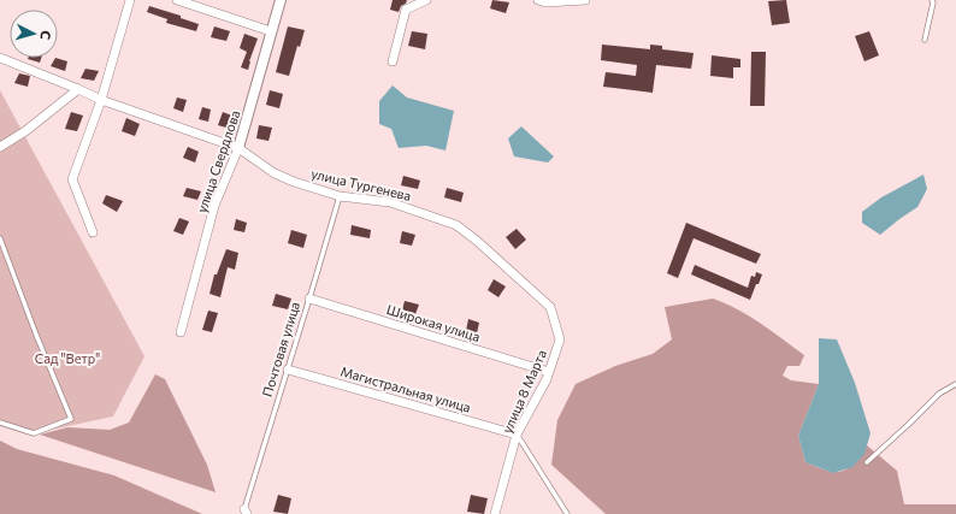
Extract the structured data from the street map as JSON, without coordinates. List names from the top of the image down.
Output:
{
  "streets": {
    "street": [
      "улица Свердлова",
      "улица Тургенева",
      "Широкая улица",
      "Магистральная улица",
      "улица 8 Марта"
    ],
    "lane": ["Почтовая улица"]
  },
  "crossings": [
    ["улица Свердлова", "улица Тургенева"],
    ["улица Тургенева", "Почтовая улица"],
    ["улица Тургенева", "улица 8 Марта"],
    ["Широкая улица", "Почтовая улица"],
    ["Широкая улица", "улица 8 Марта"],
    ["Почтовая улица", "Магистральная улица"],
    ["Магистральная улица", "улица 8 Марта"]
  ],
  "parks": ["Сад \"Ветр\""],
  "north": "right"
}
